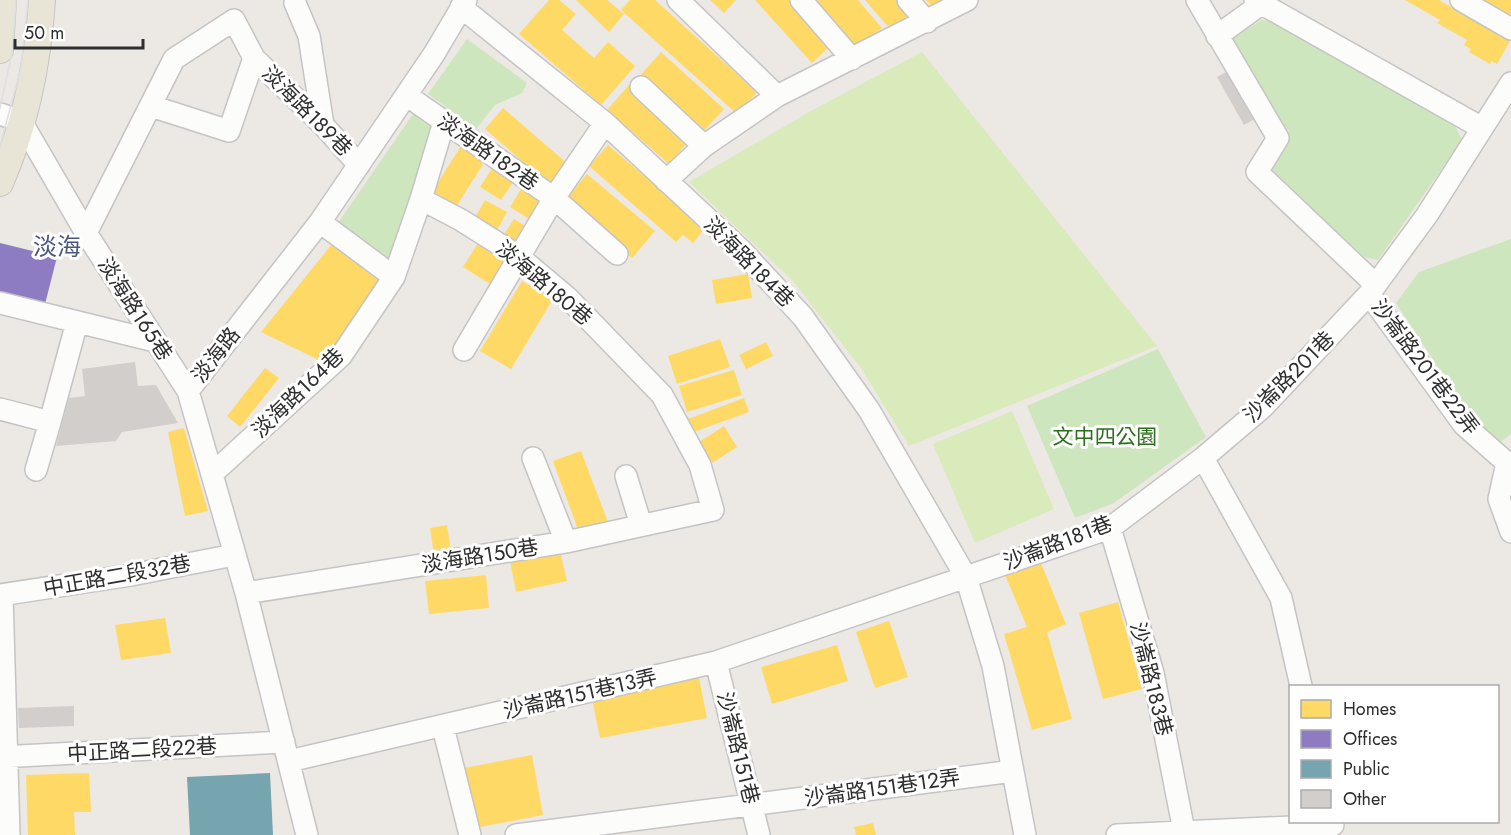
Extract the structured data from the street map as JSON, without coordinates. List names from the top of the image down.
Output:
{
  "streets": {
    "street": [
      "淡海路189巷",
      "淡海路182巷",
      "淡海路184巷",
      "淡海路180巷",
      "淡海路165巷",
      "淡海路",
      "沙崙路201巷22弄",
      "沙崙路201巷",
      "淡海路164巷",
      "沙崙路181巷",
      "淡海路150巷",
      "中正路二段32巷",
      "沙崙路183巷",
      "沙崙路151巷13弄",
      "沙崙路151巷",
      "中正路二段22巷",
      "沙崙路151巷12弄"
    ]
  },
  "crossings": [
    ["淡海路189巷", "淡海路165巷"],
    ["淡海路189巷", "淡海路"],
    ["淡海路182巷", "淡海路184巷"],
    ["淡海路182巷", "淡海路"],
    ["淡海路184巷", "淡海路"],
    ["淡海路184巷", "沙崙路181巷"],
    ["淡海路180巷", "淡海路150巷"],
    ["淡海路165巷", "淡海路"],
    ["淡海路", "淡海路164巷"],
    ["淡海路", "淡海路150巷"],
    ["淡海路", "中正路二段32巷"],
    ["淡海路", "沙崙路151巷13弄"],
    ["淡海路", "中正路二段22巷"],
    ["沙崙路201巷22弄", "沙崙路201巷"],
    ["沙崙路201巷", "沙崙路181巷"],
    ["沙崙路181巷", "沙崙路183巷"],
    ["沙崙路181巷", "沙崙路151巷13弄"],
    ["沙崙路181巷", "沙崙路151巷"],
    ["沙崙路151巷13弄", "沙崙路151巷"],
    ["沙崙路151巷13弄", "中正路二段22巷"],
    ["沙崙路151巷", "沙崙路151巷12弄"]
  ],
  "districts": ["淡海"],
  "parks": ["文中四公園"],
  "legend": [
    "Homes",
    "Offices",
    "Public",
    "Other"
  ],
  "scale_bar": "50 m"
}
